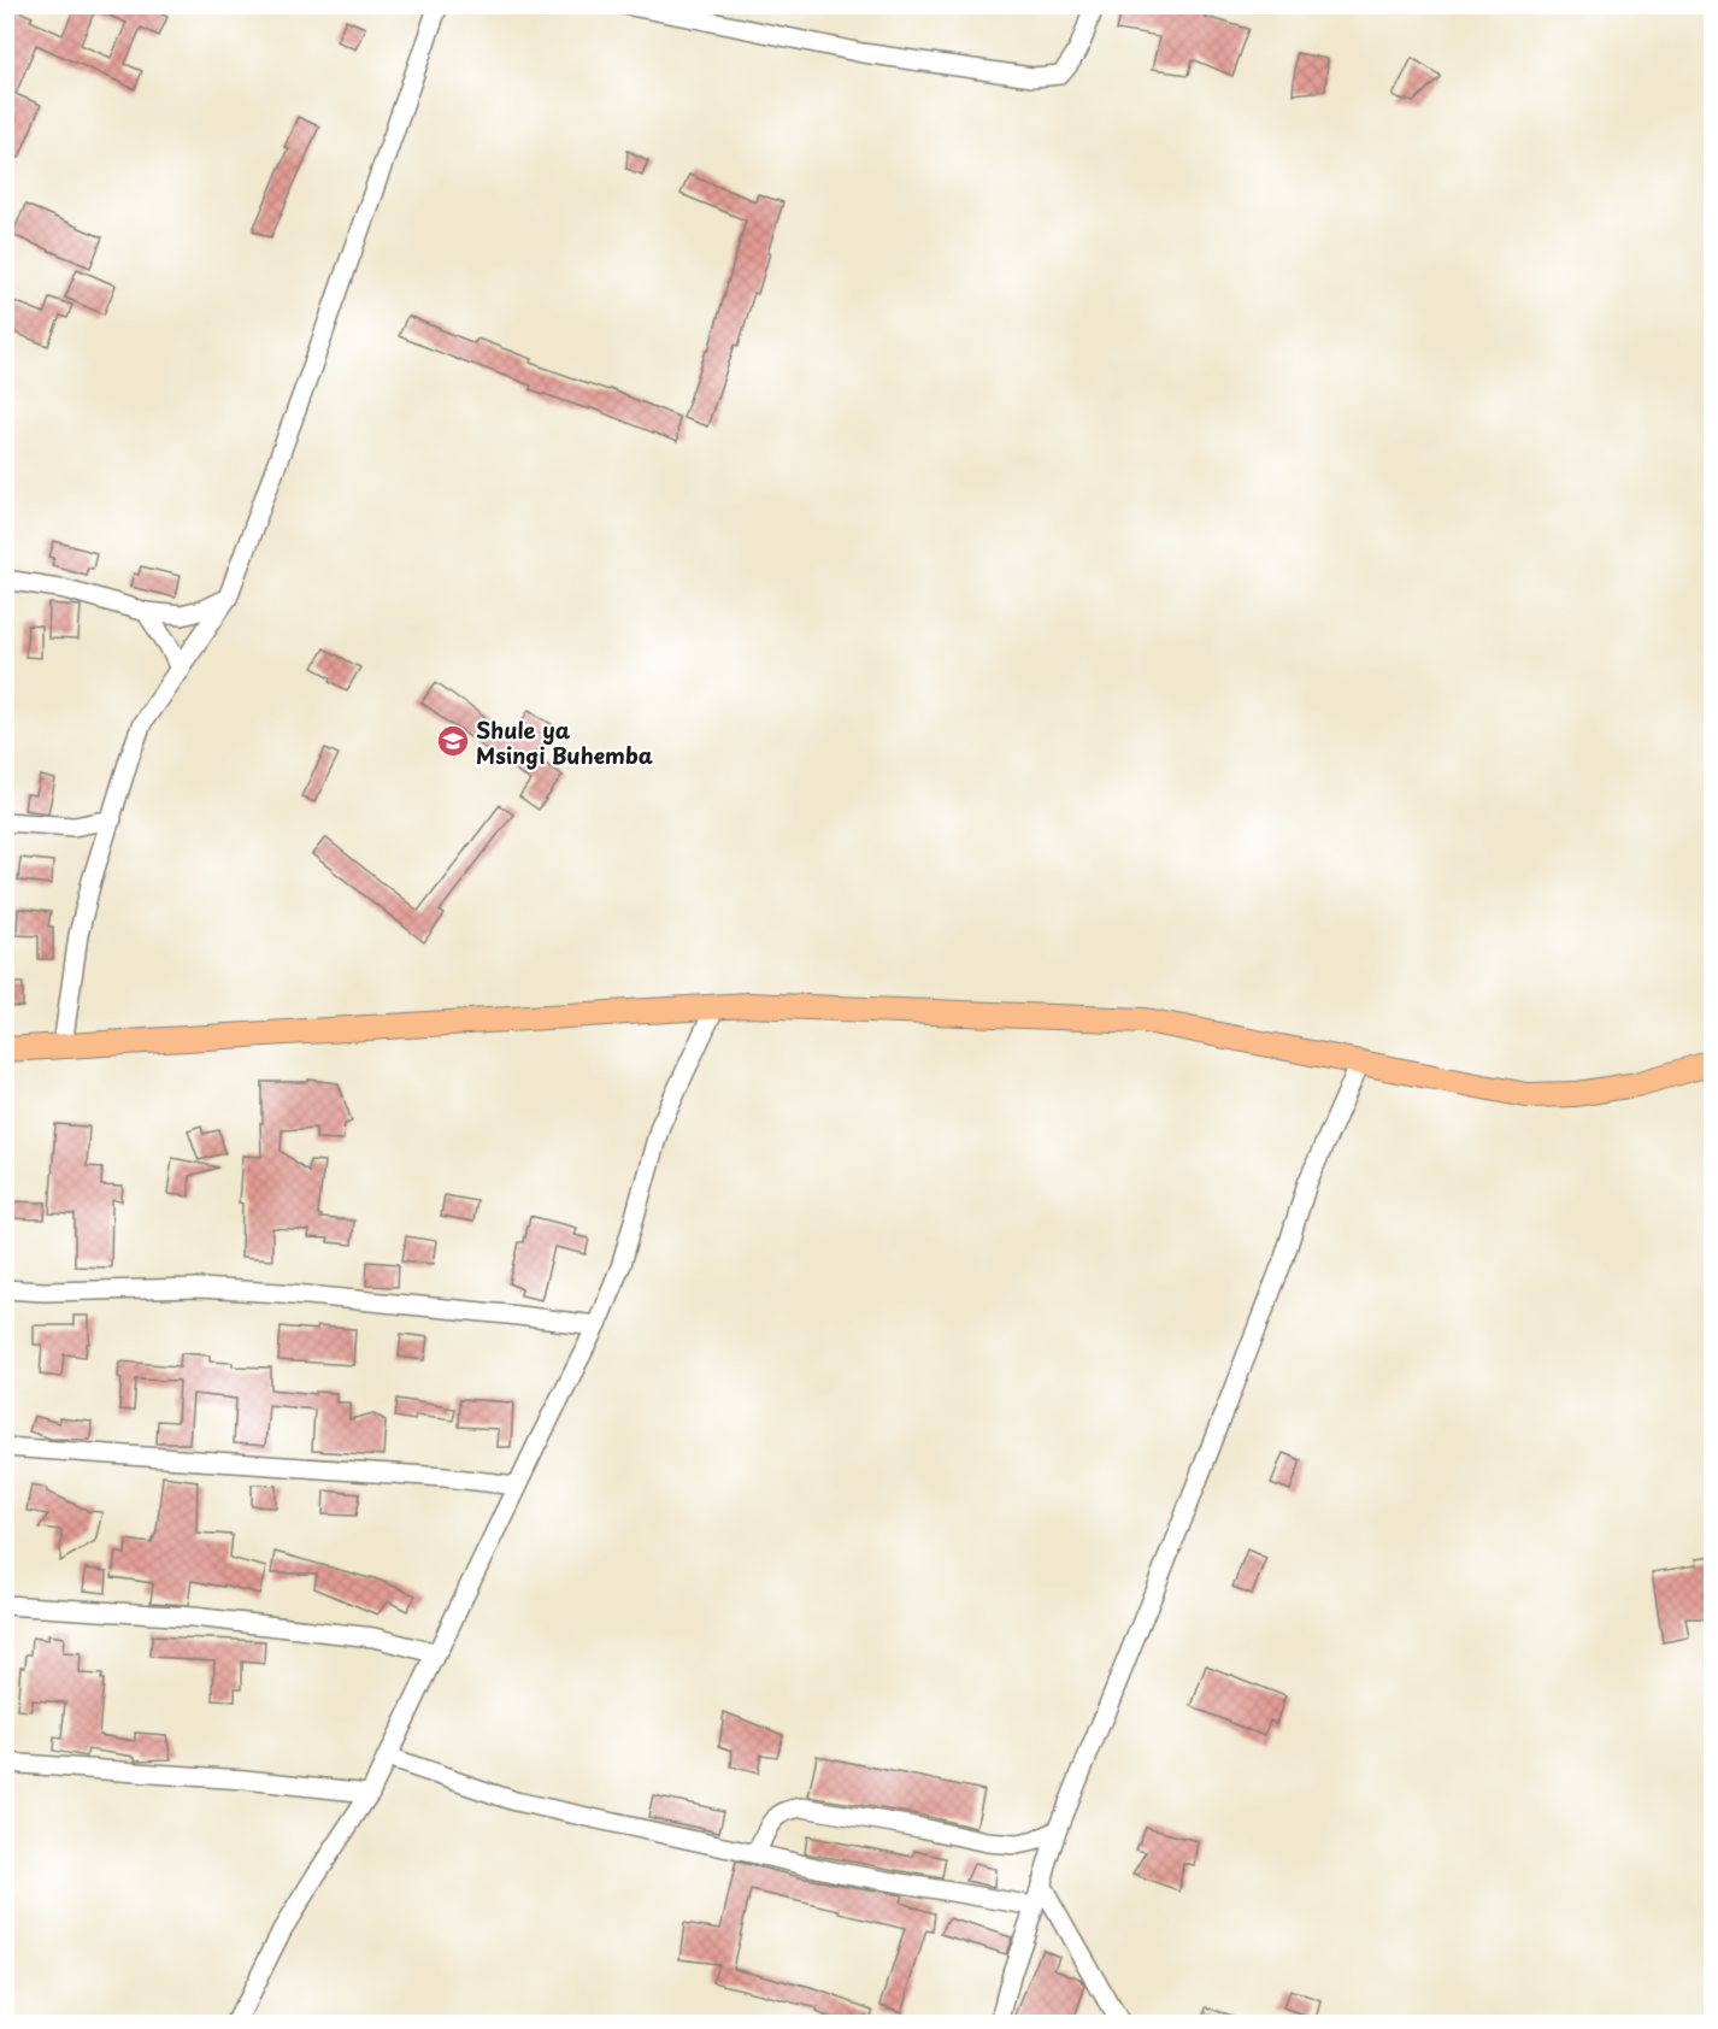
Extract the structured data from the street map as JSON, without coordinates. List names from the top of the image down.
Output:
{
  "places": {
    "school or university": ["Shule ya Msingi Buhemba"]
  }
}
